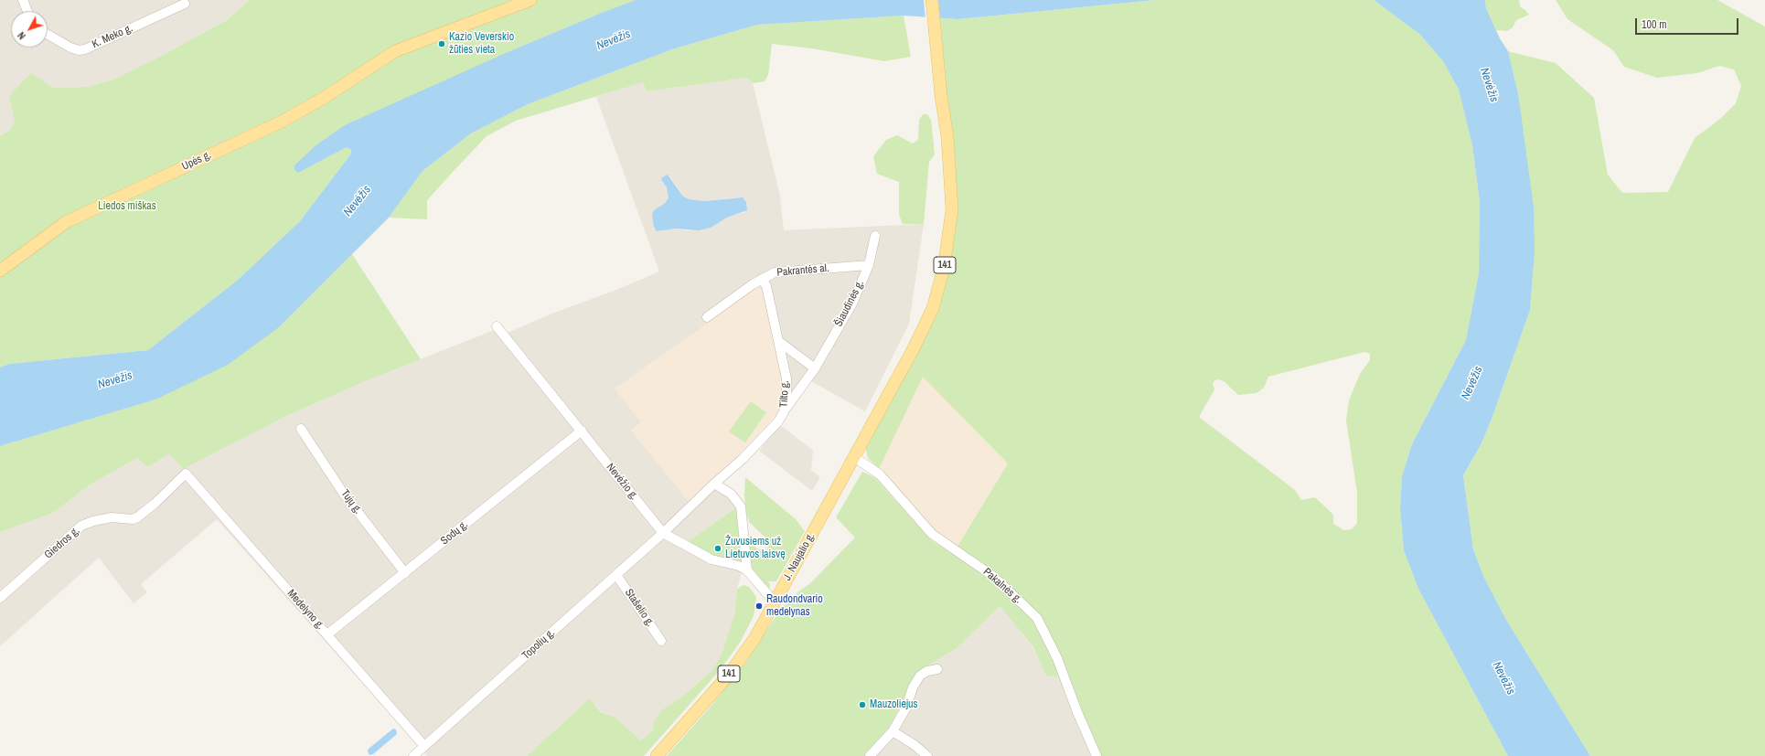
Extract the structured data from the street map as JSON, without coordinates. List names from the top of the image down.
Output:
{
  "streets": {
    "main road": ["Upės g.", "141", "J. Naujalio g."],
    "street": [
      "K. Meko g.",
      "Pakrantės al.",
      "Šiaudinės g.",
      "Tilto g.",
      "Nevėžio g.",
      "Tujų g.",
      "Sodų g.",
      "Giedros g.",
      "Pakalnės g.",
      "Stašelio g.",
      "Medelyno g.",
      "Topolių g."
    ]
  },
  "crossings": [
    ["141", "J. Naujalio g."],
    ["141", "Pakalnės g."],
    ["Pakrantės al.", "Šiaudinės g."],
    ["Pakrantės al.", "Tilto g."],
    ["Šiaudinės g.", "Tilto g."],
    ["Tilto g.", "Nevėžio g."],
    ["Tilto g.", "Topolių g."],
    ["Nevėžio g.", "Sodų g."],
    ["Nevėžio g.", "Topolių g."],
    ["Tujų g.", "Sodų g."],
    ["Sodų g.", "Medelyno g."],
    ["Giedros g.", "Medelyno g."],
    ["J. Naujalio g.", "Pakalnės g."],
    ["Stašelio g.", "Topolių g."],
    ["Medelyno g.", "Topolių g."]
  ],
  "water": ["Nevėžis"],
  "parks": ["Liedos miškas"],
  "places": [
    "Kazio Veverskio žūties vieta",
    "Žuvusiems už Lietuvos laisvę",
    "Raudondvario medelynas",
    "Mauzoliejus"
  ],
  "scale_bar": "100 m",
  "north": "bottom left"
}
